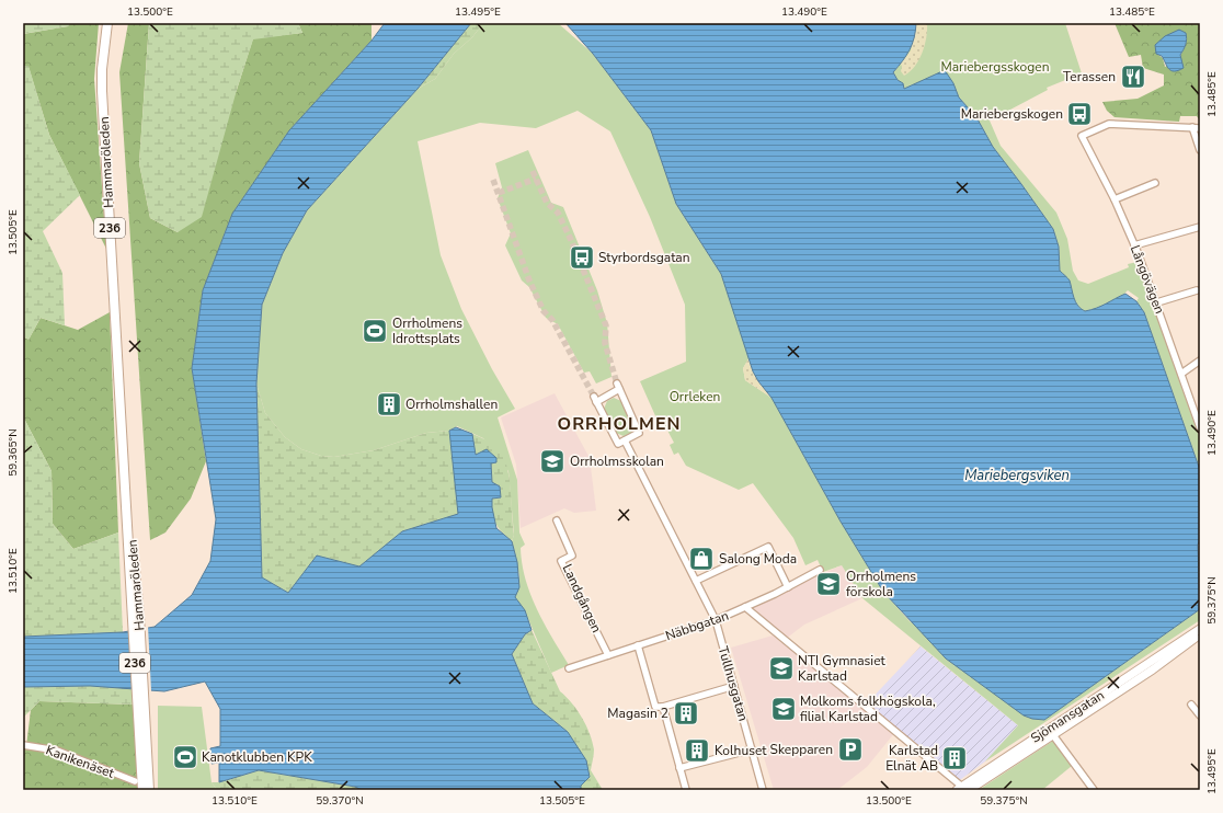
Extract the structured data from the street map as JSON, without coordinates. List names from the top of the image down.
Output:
{
  "streets": {
    "main road": ["Hammaröleden", "236"],
    "street": [
      "Långövägen",
      "Landgången",
      "Näbbgatan",
      "Tullhusgatan",
      "Sjömansgatan",
      "Kanikenäset"
    ]
  },
  "crossings": [
    ["Landgången", "Näbbgatan"],
    ["Näbbgatan", "Tullhusgatan"]
  ],
  "districts": ["ORRHOLMEN"],
  "water": ["Mariebergsviken"],
  "parks": ["Mariebergsskogen", "Orrleken"],
  "places": {
    "restaurant": ["Terassen"],
    "bus stop": ["Mariebergskogen", "Styrbordsgatan"],
    "sports": ["Orrholmens Idrottsplats", "Kanotklubben KPK"],
    "building": [
      "Orrholmshallen",
      "Magasin 2",
      "Kolhuset",
      "Karlstad Elnät AB"
    ],
    "school or university": [
      "Orrholmsskolan",
      "Orrholmens förskola",
      "NTI Gymnasiet Karlstad",
      "Molkoms folkhögskola, filial Karlstad"
    ],
    "shop": ["Salong Moda"],
    "parking": ["Skepparen"]
  },
  "coordinates": [
    "13.500°E",
    "13.495°E",
    "13.490°E",
    "13.485°E",
    "13.505°E",
    "59.365°N",
    "13.510°E",
    "59.375°N",
    "59.370°N"
  ]
}
